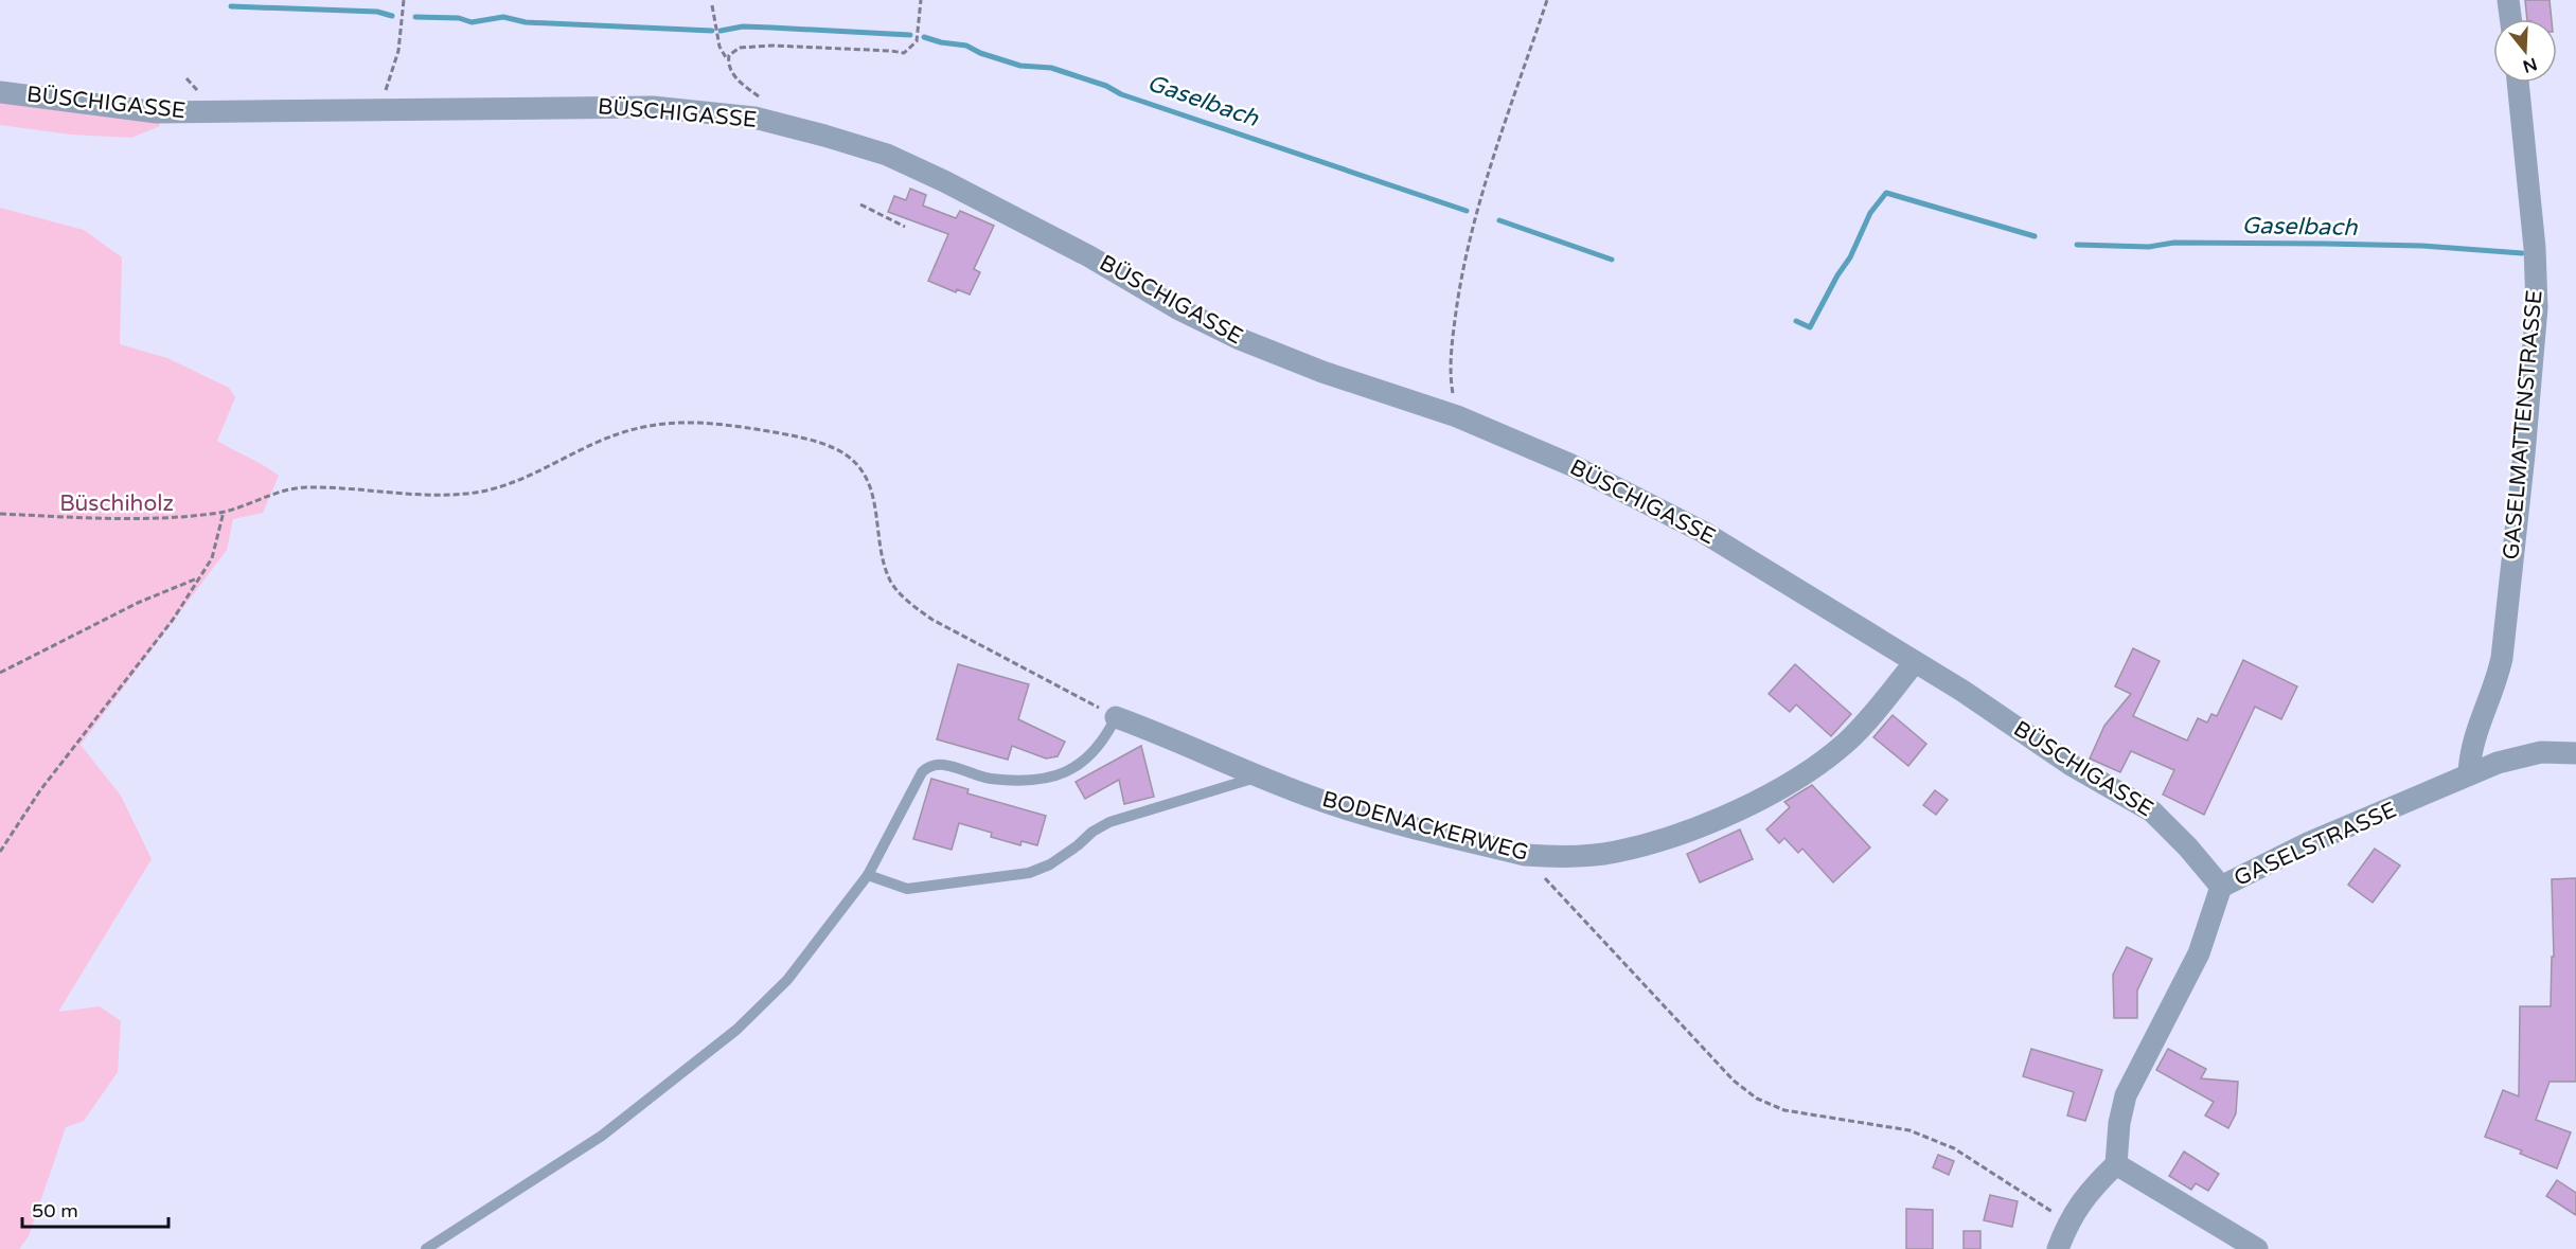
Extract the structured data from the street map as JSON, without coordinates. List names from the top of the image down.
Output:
{
  "streets": {
    "street": [
      "BÜSCHIGASSE",
      "GASELMATTENSTRASSE",
      "BODENACKERWEG",
      "GASELSTRASSE"
    ]
  },
  "crossings": [
    ["BÜSCHIGASSE", "BODENACKERWEG"],
    ["BÜSCHIGASSE", "GASELSTRASSE"],
    ["GASELMATTENSTRASSE", "GASELSTRASSE"]
  ],
  "water": ["Gaselbach"],
  "parks": ["Büschiholz"],
  "scale_bar": "50 m",
  "north": "bottom"
}
